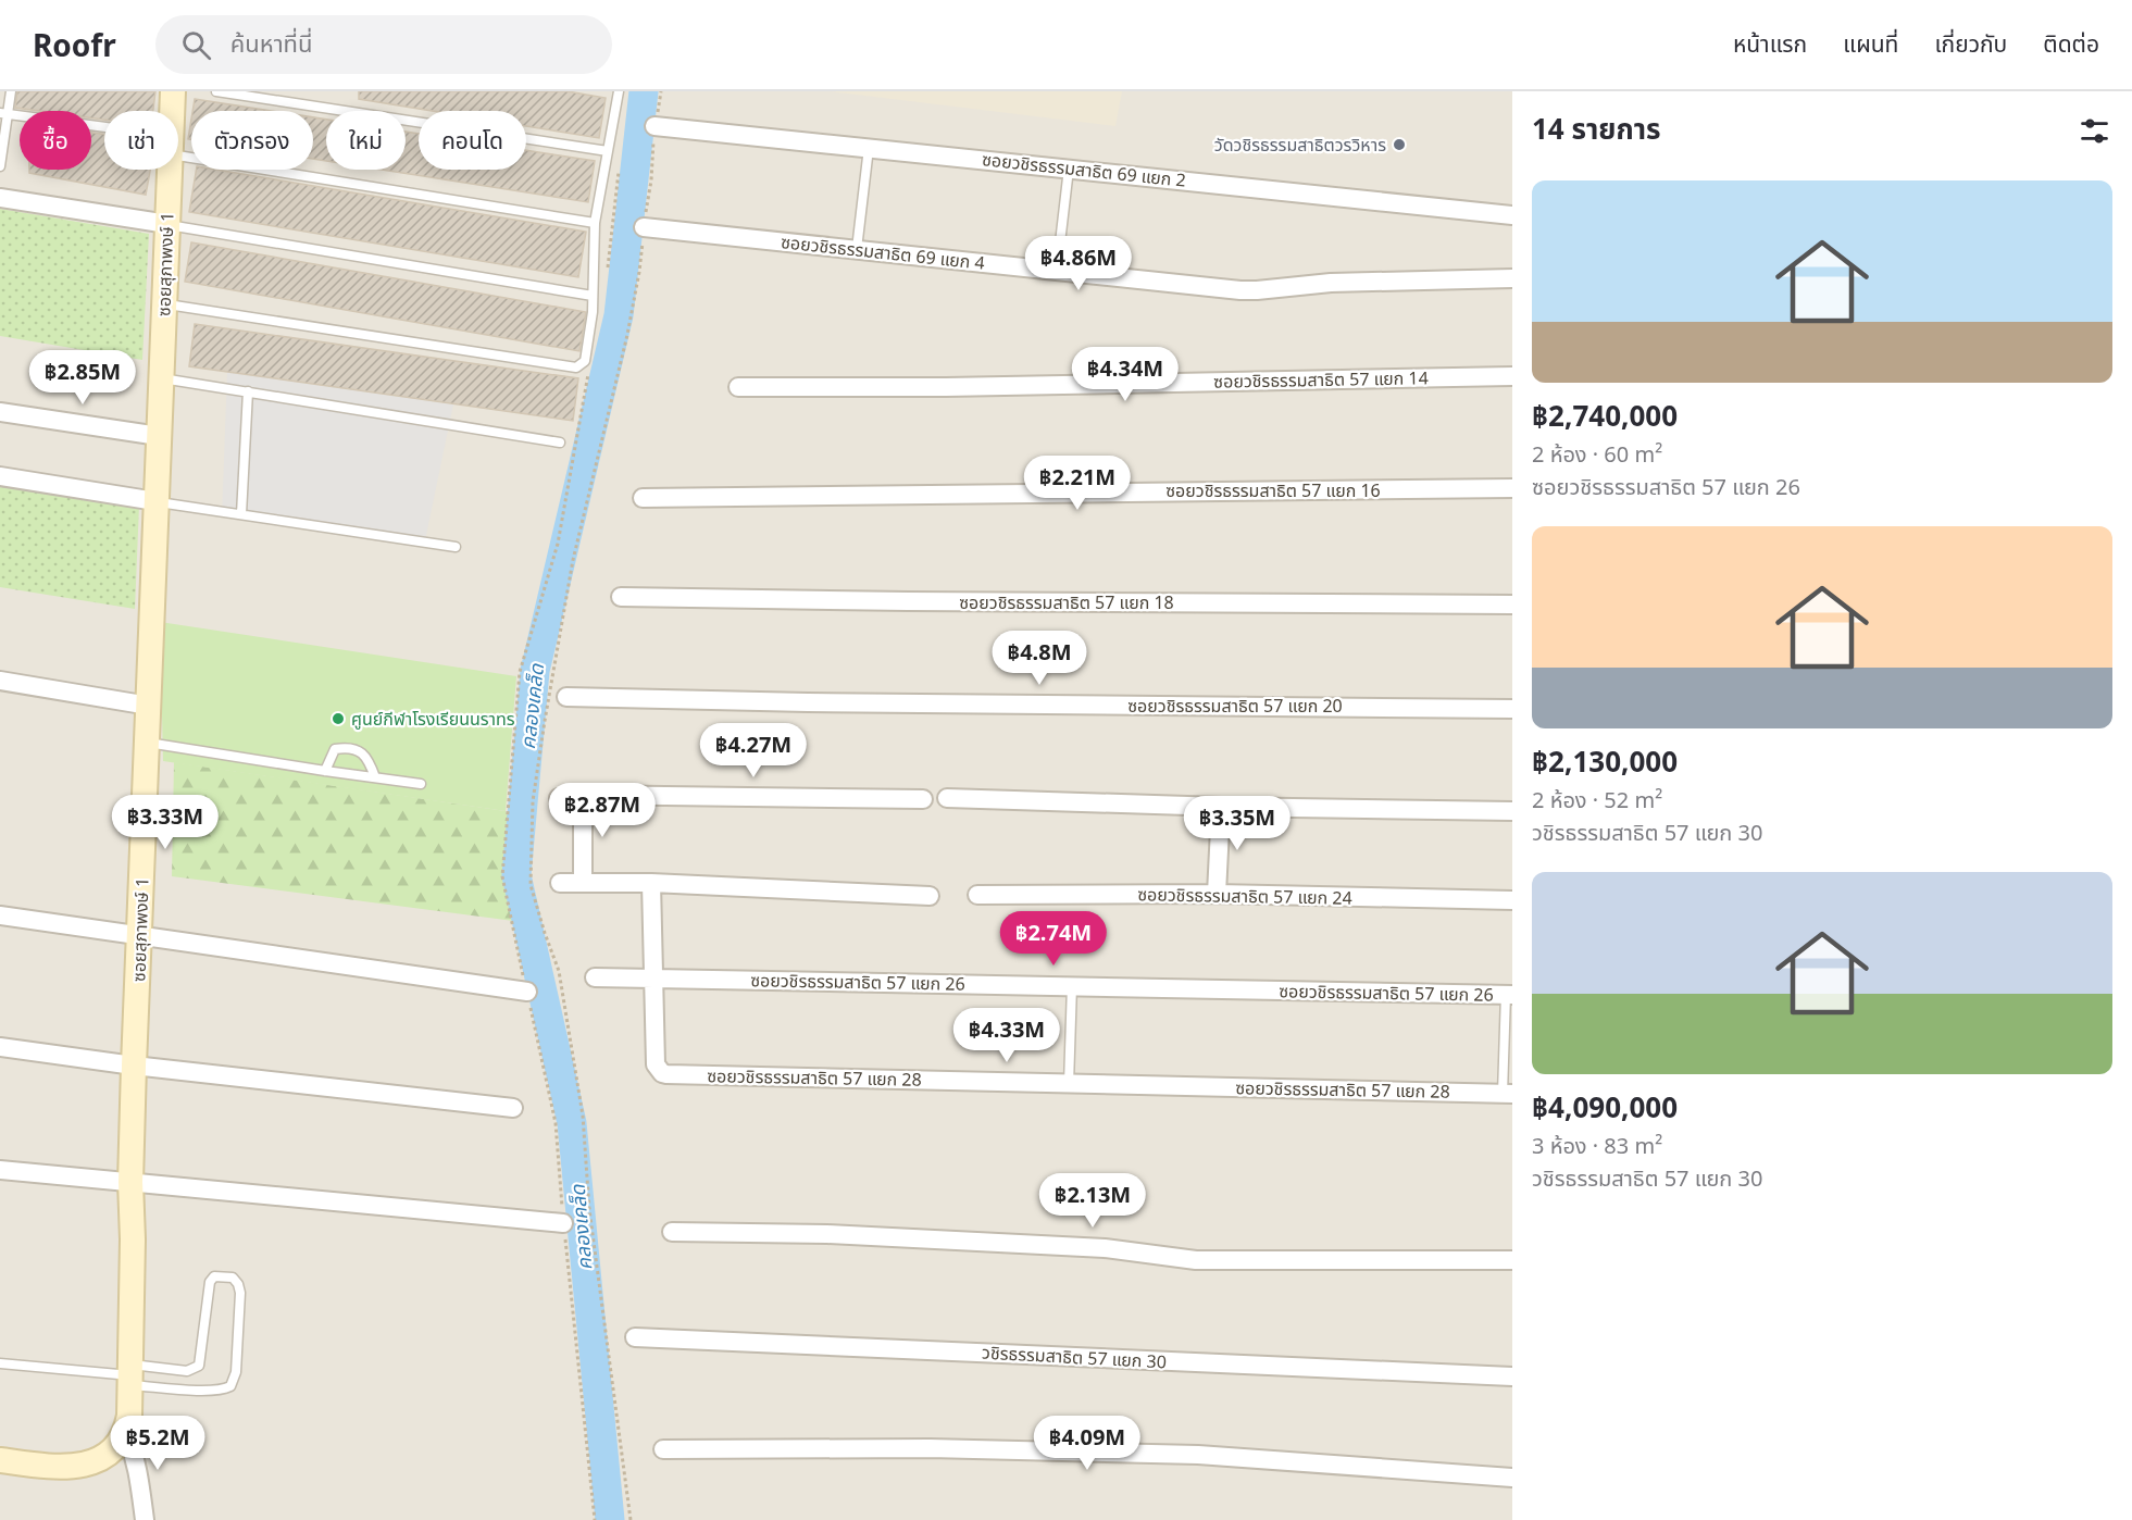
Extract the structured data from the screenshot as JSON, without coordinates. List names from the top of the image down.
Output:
{
  "streets": {
    "street": [
      "ซอยวชิรธรรมสาธิต 69 แยก 2",
      "ซอยวชิรธรรมสาธิต 69 แยก 4",
      "ซอยสุภาพงษ์ 1",
      "ซอยวชิรธรรมสาธิต 57 แยก 14",
      "ซอยวชิรธรรมสาธิต 57 แยก 16",
      "ซอยวชิรธรรมสาธิต 57 แยก 18",
      "ซอยวชิรธรรมสาธิต 57 แยก 20",
      "ซอยวชิรธรรมสาธิต 57 แยก 24",
      "ซอยวชิรธรรมสาธิต 57 แยก 26",
      "ซอยวชิรธรรมสาธิต 57 แยก 28",
      "วชิรธรรมสาธิต 57 แยก 30"
    ]
  },
  "crossings": [
    ["ซอยวชิรธรรมสาธิต 57 แยก 26", "ซอยวชิรธรรมสาธิต 57 แยก 28"]
  ],
  "water": ["คลองเคล็ด"],
  "places": ["วัดวชิรธรรมสาธิตวรวิหาร", "ศูนย์กีฬาโรงเรียนนราทร"],
  "page": {
    "header": "Roofr",
    "search": "ค้นหาที่นี่",
    "nav": [
      "หน้าแรก",
      "แผนที่",
      "เกี่ยวกับ",
      "ติดต่อ"
    ],
    "heading": "14 รายการ",
    "chip": [
      "ซื้อ",
      "เช่า",
      "ตัวกรอง",
      "ใหม่",
      "คอนโด"
    ],
    "list": [
      {
        "name": "฿2,740,000",
        "note": "2 ห้อง · 60 m² · ซอยวชิรธรรมสาธิต 57 แยก 26"
      },
      {
        "name": "฿2,130,000",
        "note": "2 ห้อง · 52 m² · วชิรธรรมสาธิต 57 แยก 30"
      },
      {
        "name": "฿4,090,000",
        "note": "3 ห้อง · 83 m² · วชิรธรรมสาธิต 57 แยก 30"
      }
    ],
    "price": [
      "฿4.86M",
      "฿4.34M",
      "฿2.85M",
      "฿2.21M",
      "฿4.8M",
      "฿4.27M",
      "฿2.87M",
      "฿3.33M",
      "฿3.35M",
      "฿2.74M",
      "฿4.33M",
      "฿2.13M",
      "฿5.2M",
      "฿4.09M"
    ]
  }
}
